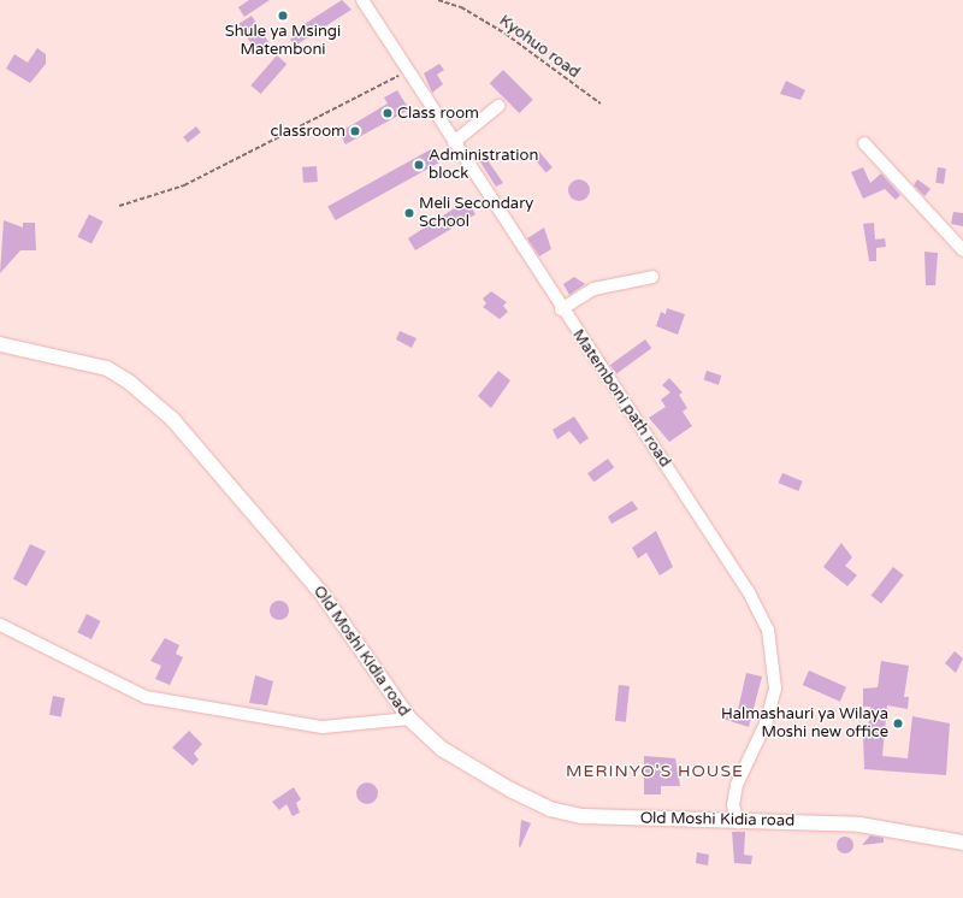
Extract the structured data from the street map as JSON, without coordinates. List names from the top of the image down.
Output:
{
  "streets": {
    "street": ["Matemboni path road", "Old Moshi Kidia road"],
    "path": ["Kyohuo road"]
  },
  "crossings": [
    ["Matemboni path road", "Old Moshi Kidia road"]
  ],
  "districts": ["MERINYO'S HOUSE"],
  "places": [
    "Shule ya Msingi Matemboni",
    "Class room",
    "classroom",
    "Administration block",
    "Meli Secondary School",
    "Halmashauri ya Wilaya Moshi new office"
  ]
}
